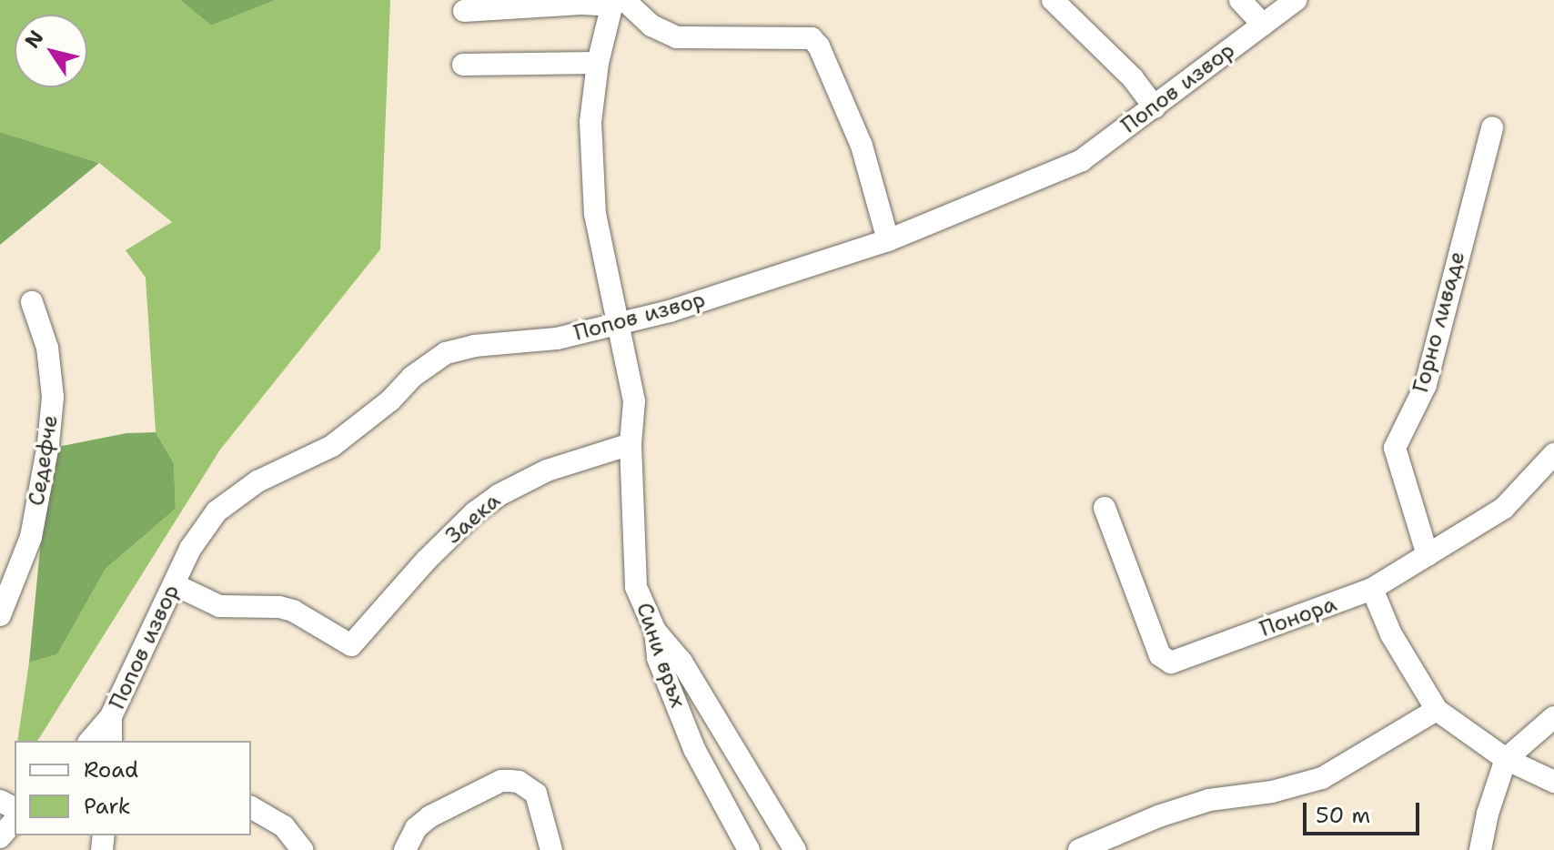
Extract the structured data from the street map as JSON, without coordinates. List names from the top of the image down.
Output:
{
  "streets": {
    "street": [
      "Попов извор",
      "Горно ливаде",
      "Седефче",
      "Заека",
      "Понора",
      "Сини връх"
    ]
  },
  "crossings": [
    ["Попов извор", "Заека"],
    ["Попов извор", "Сини връх"],
    ["Горно ливаде", "Понора"],
    ["Заека", "Сини връх"]
  ],
  "legend": ["Road", "Park"],
  "scale_bar": "50 m",
  "north": "top left"
}
